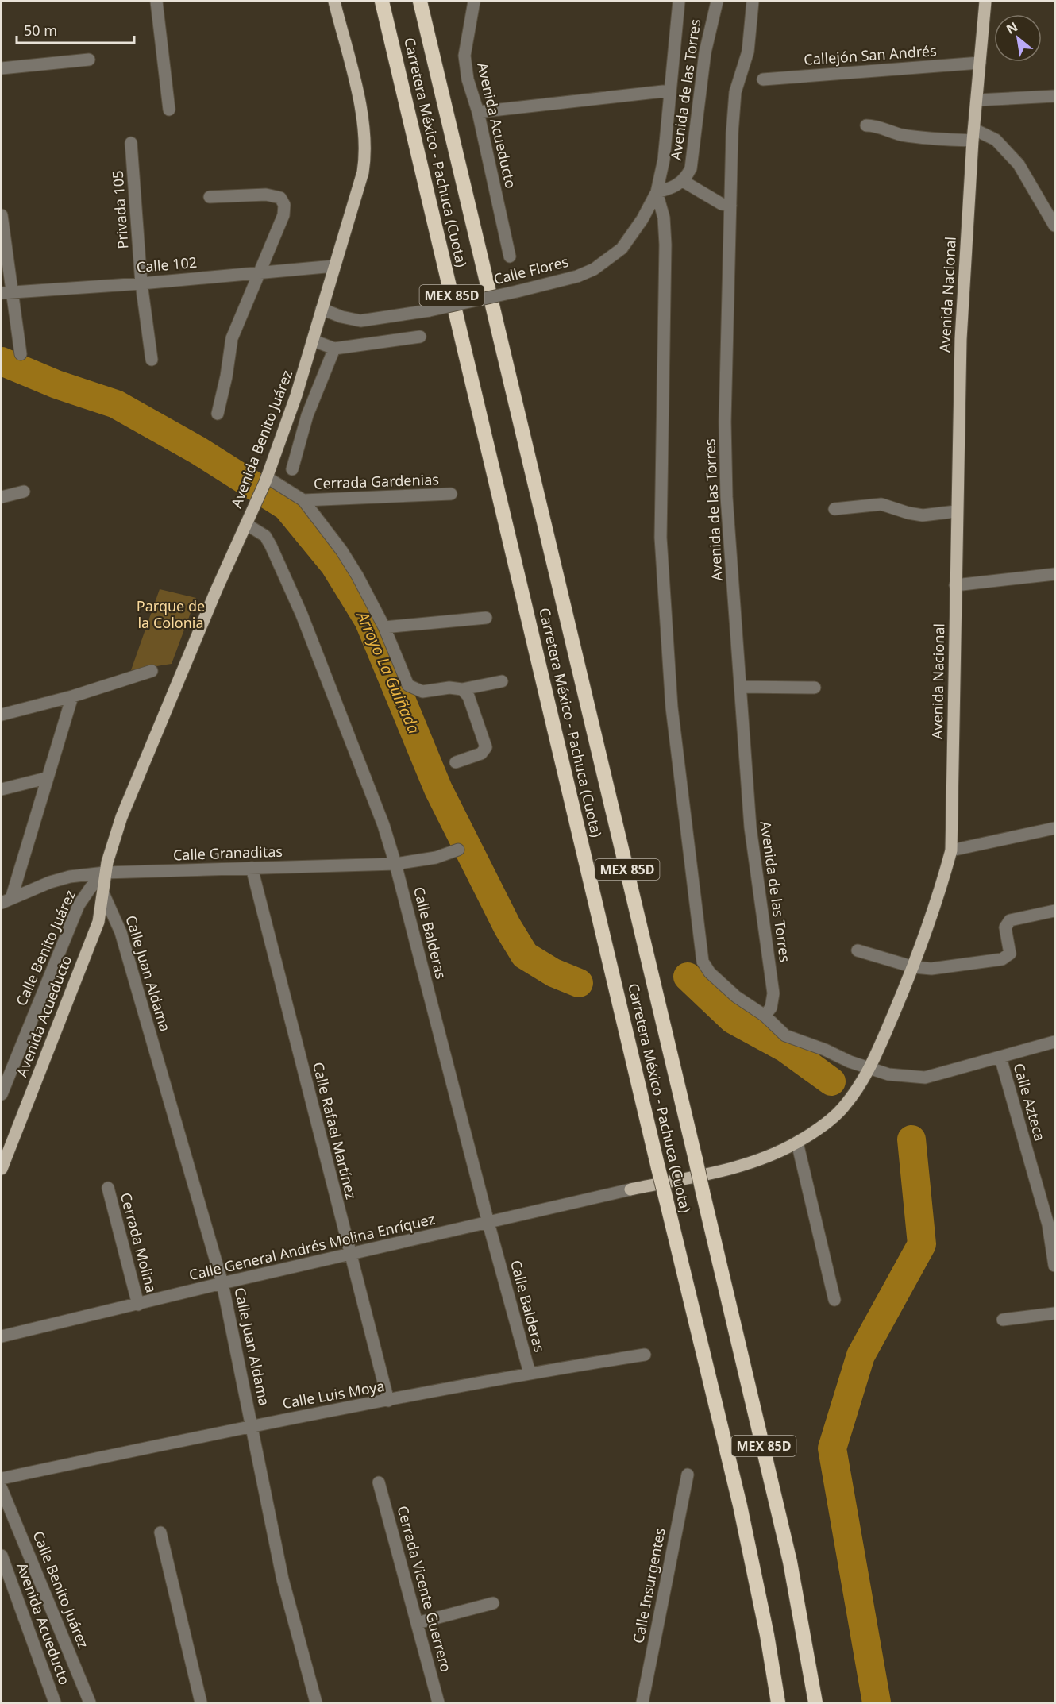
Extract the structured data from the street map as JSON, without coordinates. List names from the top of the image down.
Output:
{
  "streets": {
    "highway": ["Carretera México - Pachuca (Cuota)", "MEX 85D"],
    "main road": ["Avenida Acueducto", "Avenida Nacional", "Avenida Benito Juárez"],
    "street": [
      "Callejón San Andrés",
      "Avenida de las Torres",
      "Privada 105",
      "Calle 102",
      "Calle Flores",
      "Cerrada Gardenias",
      "Calle Granaditas",
      "Calle Balderas",
      "Calle Benito Juárez",
      "Calle Juan Aldama",
      "Calle Azteca",
      "Calle Rafael Martínez",
      "Cerrada Molina",
      "Calle General Andrés Molina Enríquez",
      "Calle Luis Moya",
      "Calle Insurgentes",
      "Cerrada Vicente Guerrero"
    ]
  },
  "crossings": [
    ["Callejón San Andrés", "Avenida Nacional"],
    ["Avenida de las Torres", "Calle Flores"],
    ["Avenida de las Torres", "Avenida Nacional"],
    ["Avenida de las Torres", "Calle Azteca"],
    ["Avenida Acueducto", "Avenida Benito Juárez"],
    ["Avenida Acueducto", "Calle Granaditas"],
    ["Avenida Acueducto", "Calle Benito Juárez"],
    ["Avenida Acueducto", "Calle Juan Aldama"],
    ["Privada 105", "Calle 102"],
    ["Calle 102", "Avenida Benito Juárez"],
    ["Calle Flores", "Avenida Benito Juárez"],
    ["Avenida Nacional", "Calle General Andrés Molina Enríquez"],
    ["Avenida Benito Juárez", "Calle Granaditas"],
    ["Avenida Benito Juárez", "Calle Balderas"],
    ["Avenida Benito Juárez", "Calle Benito Juárez"],
    ["Calle Granaditas", "Calle Balderas"],
    ["Calle Granaditas", "Calle Benito Juárez"],
    ["Calle Granaditas", "Calle Rafael Martínez"],
    ["Calle Balderas", "Calle General Andrés Molina Enríquez"],
    ["Calle Balderas", "Calle Luis Moya"],
    ["Calle Juan Aldama", "Calle General Andrés Molina Enríquez"],
    ["Calle Juan Aldama", "Calle Luis Moya"],
    ["Calle Rafael Martínez", "Calle General Andrés Molina Enríquez"],
    ["Calle Rafael Martínez", "Calle Luis Moya"],
    ["Cerrada Molina", "Calle General Andrés Molina Enríquez"]
  ],
  "water": ["Arroyo La Guiñada"],
  "parks": ["Parque de la Colonia"],
  "scale_bar": "50 m",
  "north": "top left"
}
